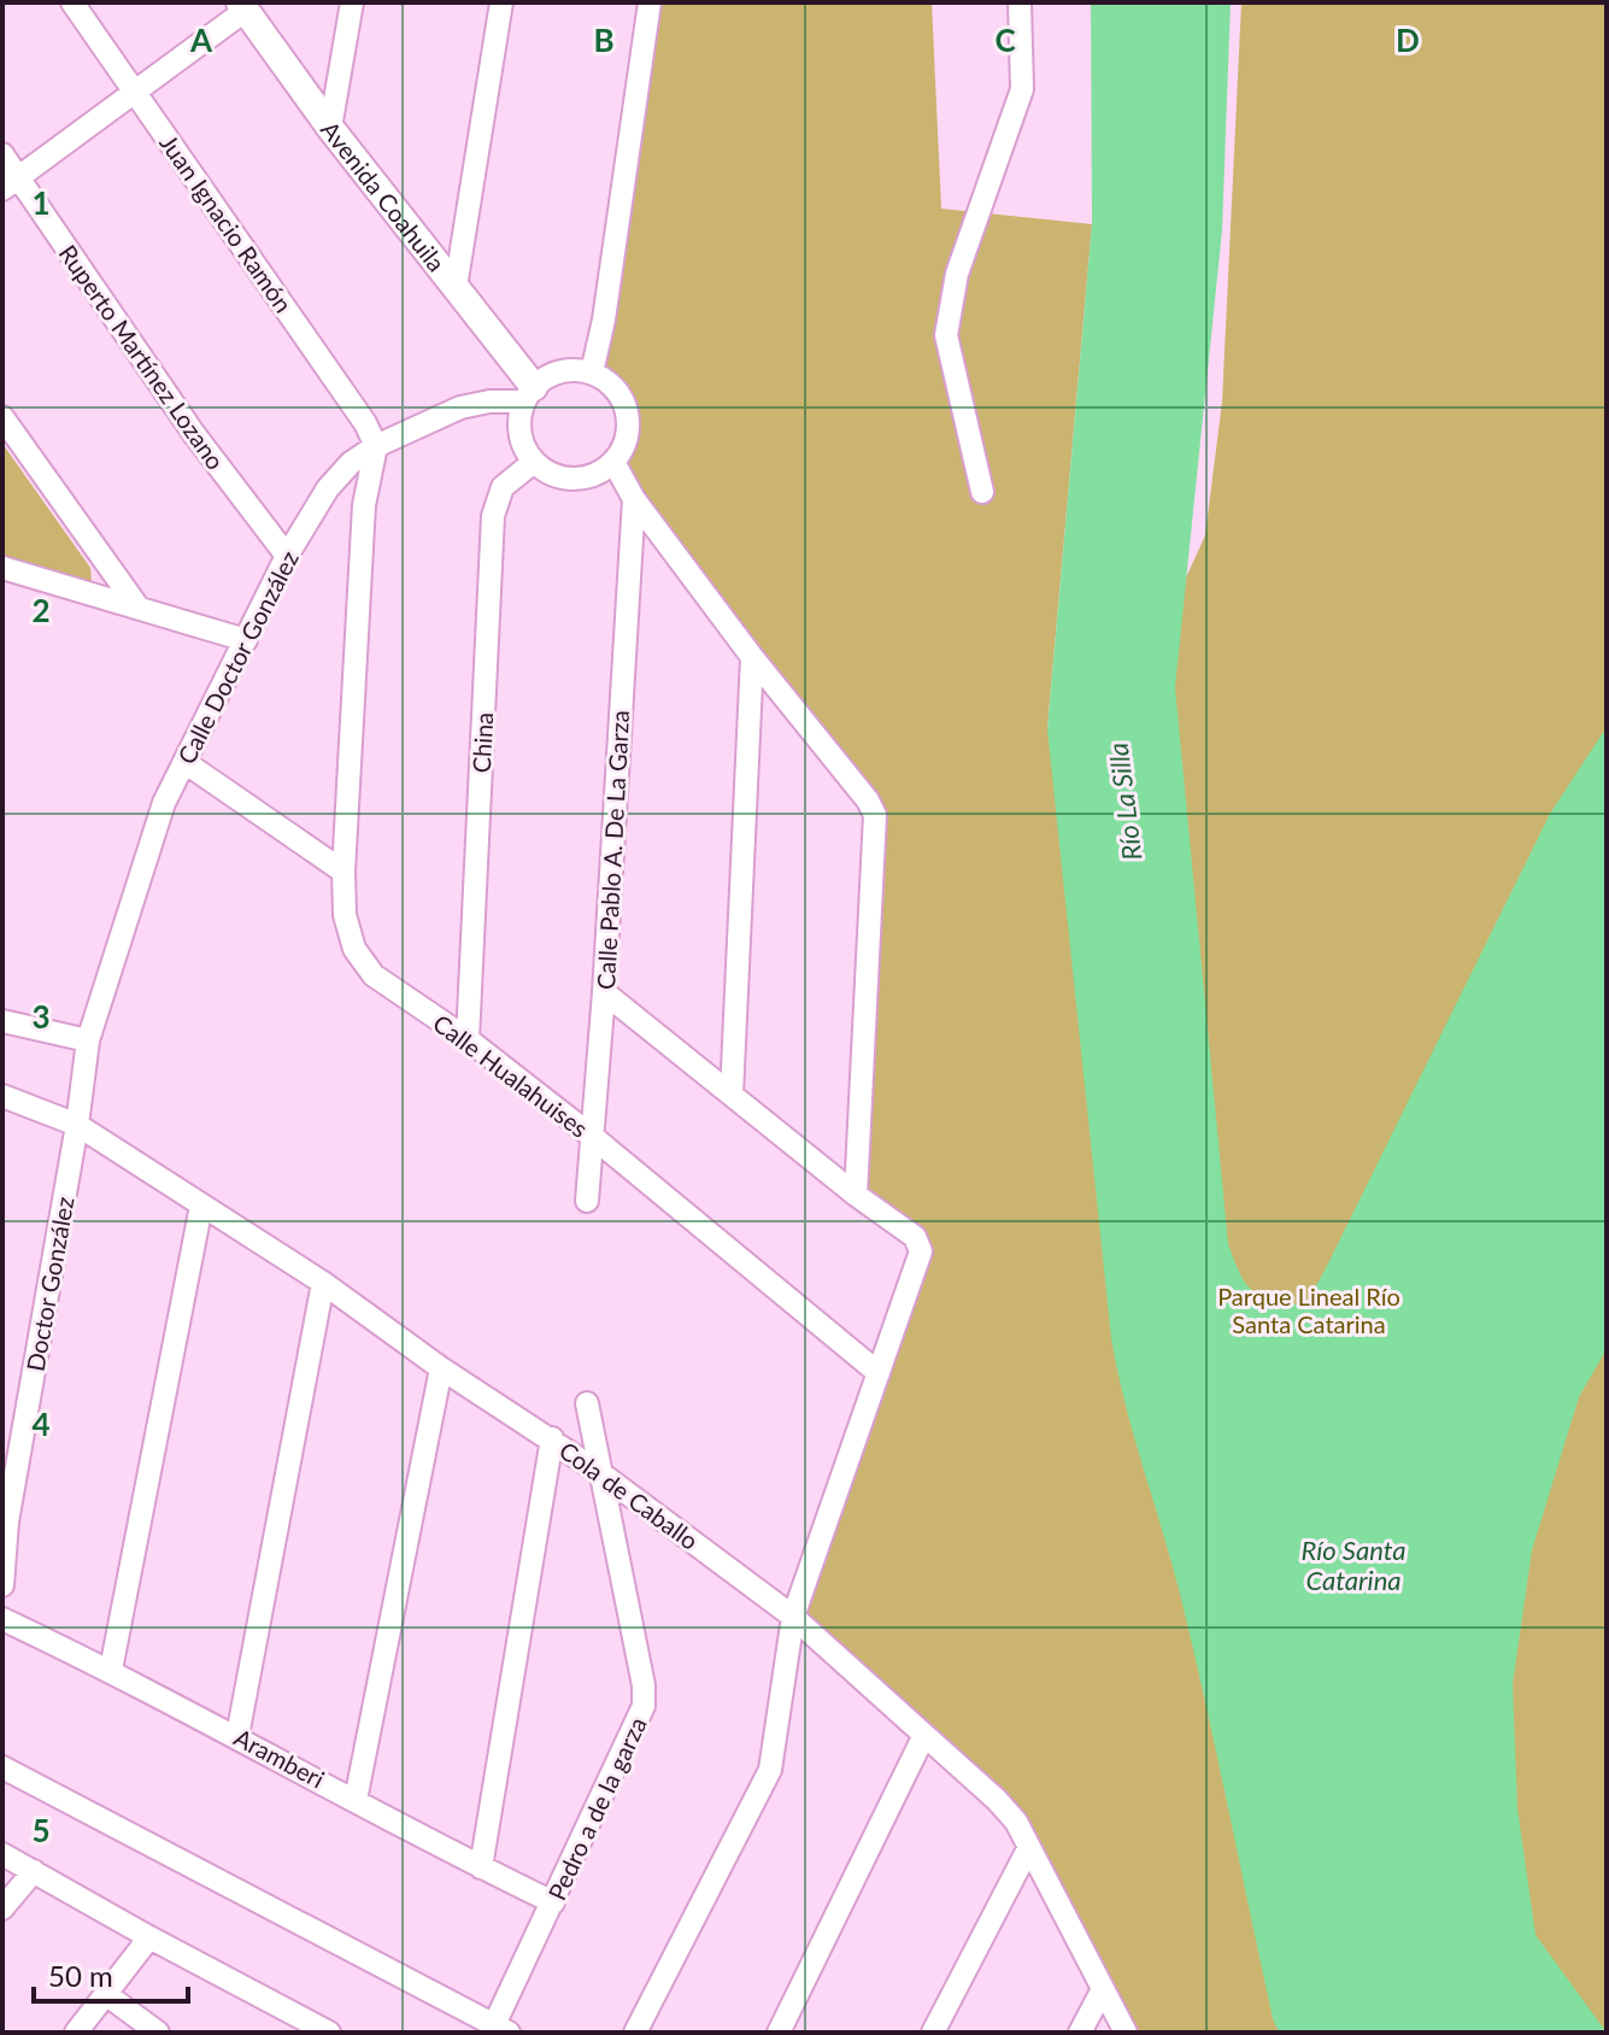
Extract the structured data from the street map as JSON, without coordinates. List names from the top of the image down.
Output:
{
  "streets": {
    "street": [
      "Avenida Coahuila",
      "Juan Ignacio Ramón",
      "Ruperto Martínez Lozano",
      "Calle Doctor González",
      "China",
      "Calle Pablo A. De La Garza",
      "Calle Hualahuises",
      "Doctor González",
      "Cola de Caballo",
      "Aramberi",
      "Pedro a de la garza"
    ]
  },
  "crossings": [
    ["Avenida Coahuila", "Calle Doctor González"],
    ["Avenida Coahuila", "China"],
    ["Juan Ignacio Ramón", "Calle Doctor González"],
    ["Juan Ignacio Ramón", "Calle Hualahuises"],
    ["Ruperto Martínez Lozano", "Calle Doctor González"],
    ["Calle Doctor González", "China"],
    ["Calle Doctor González", "Calle Hualahuises"],
    ["Calle Doctor González", "Doctor González"],
    ["China", "Calle Hualahuises"],
    ["Calle Pablo A. De La Garza", "Calle Hualahuises"],
    ["Doctor González", "Cola de Caballo"],
    ["Cola de Caballo", "Pedro a de la garza"],
    ["Aramberi", "Pedro a de la garza"]
  ],
  "water": ["Río La Silla", "Río Santa Catarina"],
  "parks": ["Parque Lineal Río Santa Catarina"],
  "scale_bar": "50 m",
  "grid": {
    "columns": [
      "A",
      "B",
      "C",
      "D"
    ],
    "rows": [
      "1",
      "2",
      "3",
      "4",
      "5"
    ]
  }
}
